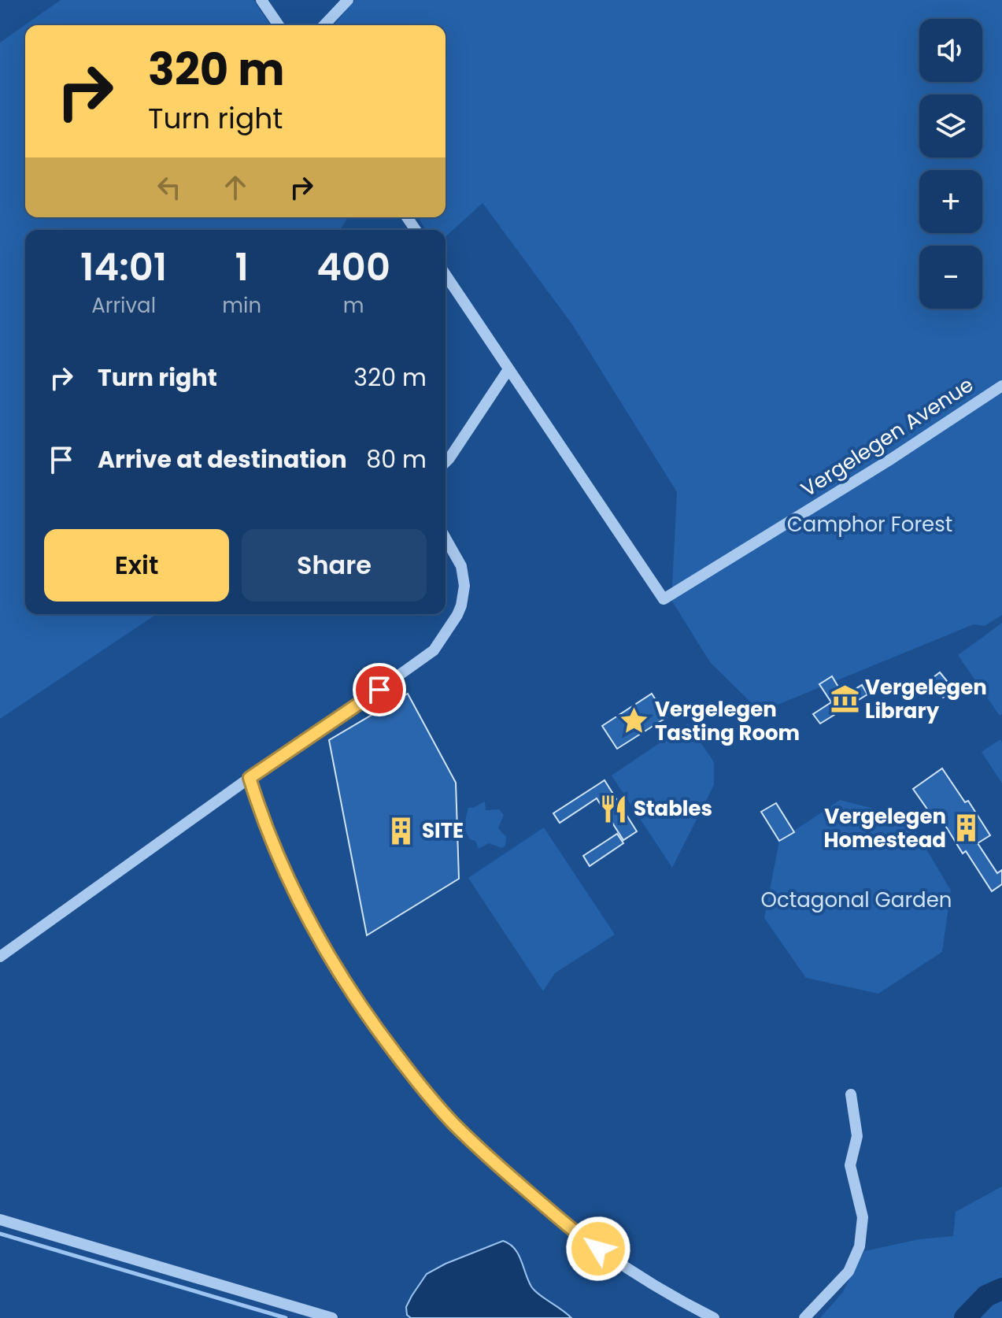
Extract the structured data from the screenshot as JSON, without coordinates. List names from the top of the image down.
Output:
{
  "streets": {
    "street": ["Vergelegen Avenue"]
  },
  "parks": ["Camphor Forest", "Octagonal Garden"],
  "places": {
    "museum": ["Vergelegen Library"],
    "place": ["Vergelegen Tasting Room"],
    "restaurant": ["Stables"],
    "building": ["Vergelegen Homestead", "SITE"]
  },
  "page": {
    "map_buttons": ["+", "−"],
    "turn": ["320 m", "Turn right"],
    "eta": [
      "14:01",
      "Arrival",
      "1",
      "min",
      "400",
      "m"
    ],
    "list": [
      {
        "name": "Turn right",
        "value": "320 m"
      },
      {
        "name": "Arrive at destination",
        "value": "80 m"
      }
    ],
    "buttons": ["Exit", "Share"]
  }
}
